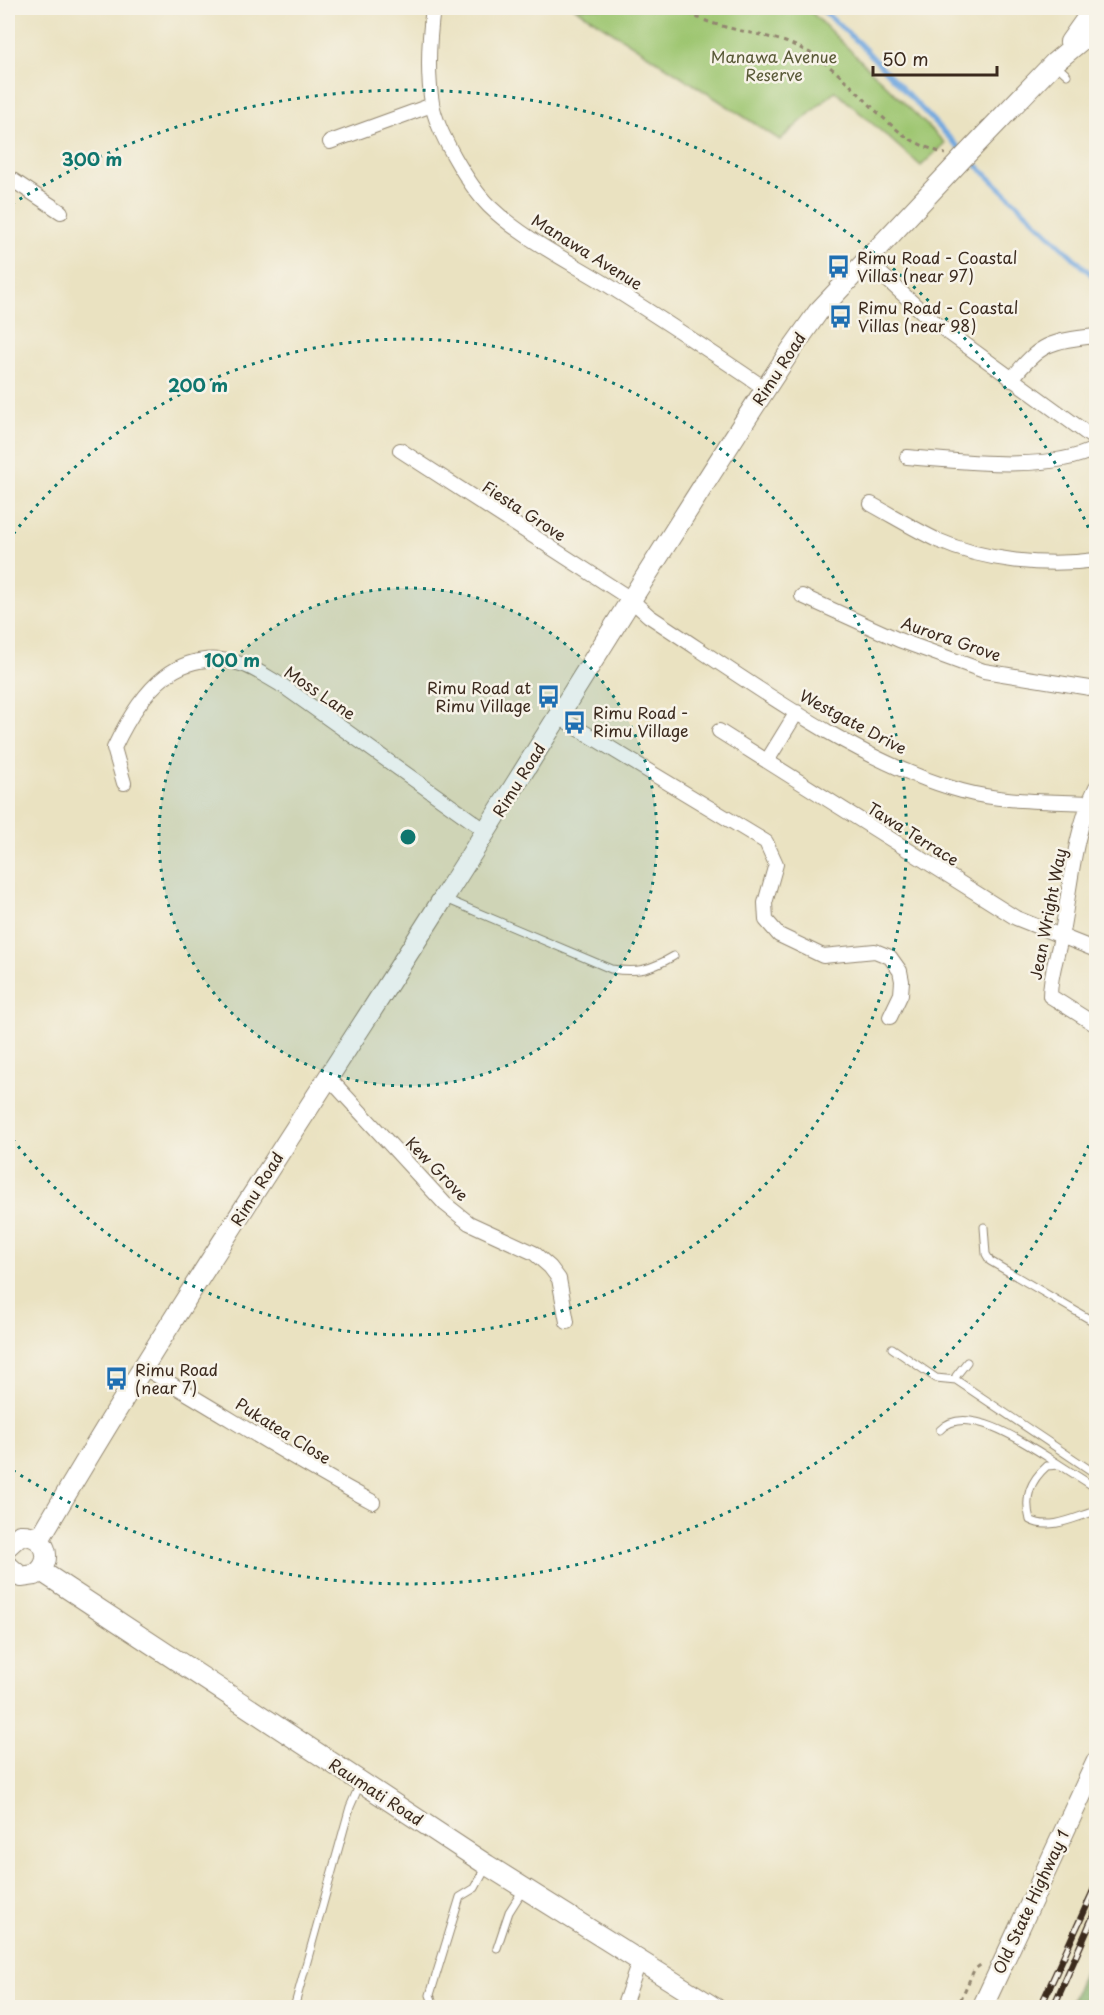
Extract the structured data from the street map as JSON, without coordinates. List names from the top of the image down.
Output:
{
  "streets": {
    "main road": ["Rimu Road", "Raumati Road", "Old State Highway 1"],
    "street": [
      "Manawa Avenue",
      "Fiesta Grove",
      "Aurora Grove",
      "Moss Lane",
      "Westgate Drive",
      "Tawa Terrace",
      "Jean Wright Way",
      "Kew Grove",
      "Pukatea Close"
    ]
  },
  "crossings": [
    ["Manawa Avenue", "Rimu Road"],
    ["Rimu Road", "Fiesta Grove"],
    ["Rimu Road", "Moss Lane"],
    ["Rimu Road", "Westgate Drive"],
    ["Rimu Road", "Kew Grove"],
    ["Rimu Road", "Pukatea Close"],
    ["Fiesta Grove", "Westgate Drive"],
    ["Westgate Drive", "Jean Wright Way"],
    ["Tawa Terrace", "Jean Wright Way"]
  ],
  "parks": ["Manawa Avenue Reserve"],
  "places": {
    "bus stop": [
      "Rimu Road - Coastal Villas (near 97)",
      "Rimu Road - Coastal Villas (near 98)",
      "Rimu Road at Rimu Village",
      "Rimu Road - Rimu Village",
      "Rimu Road (near 7)"
    ]
  },
  "scale_bar": "50 m",
  "rings": ["300 m", "200 m", "100 m"]
}
